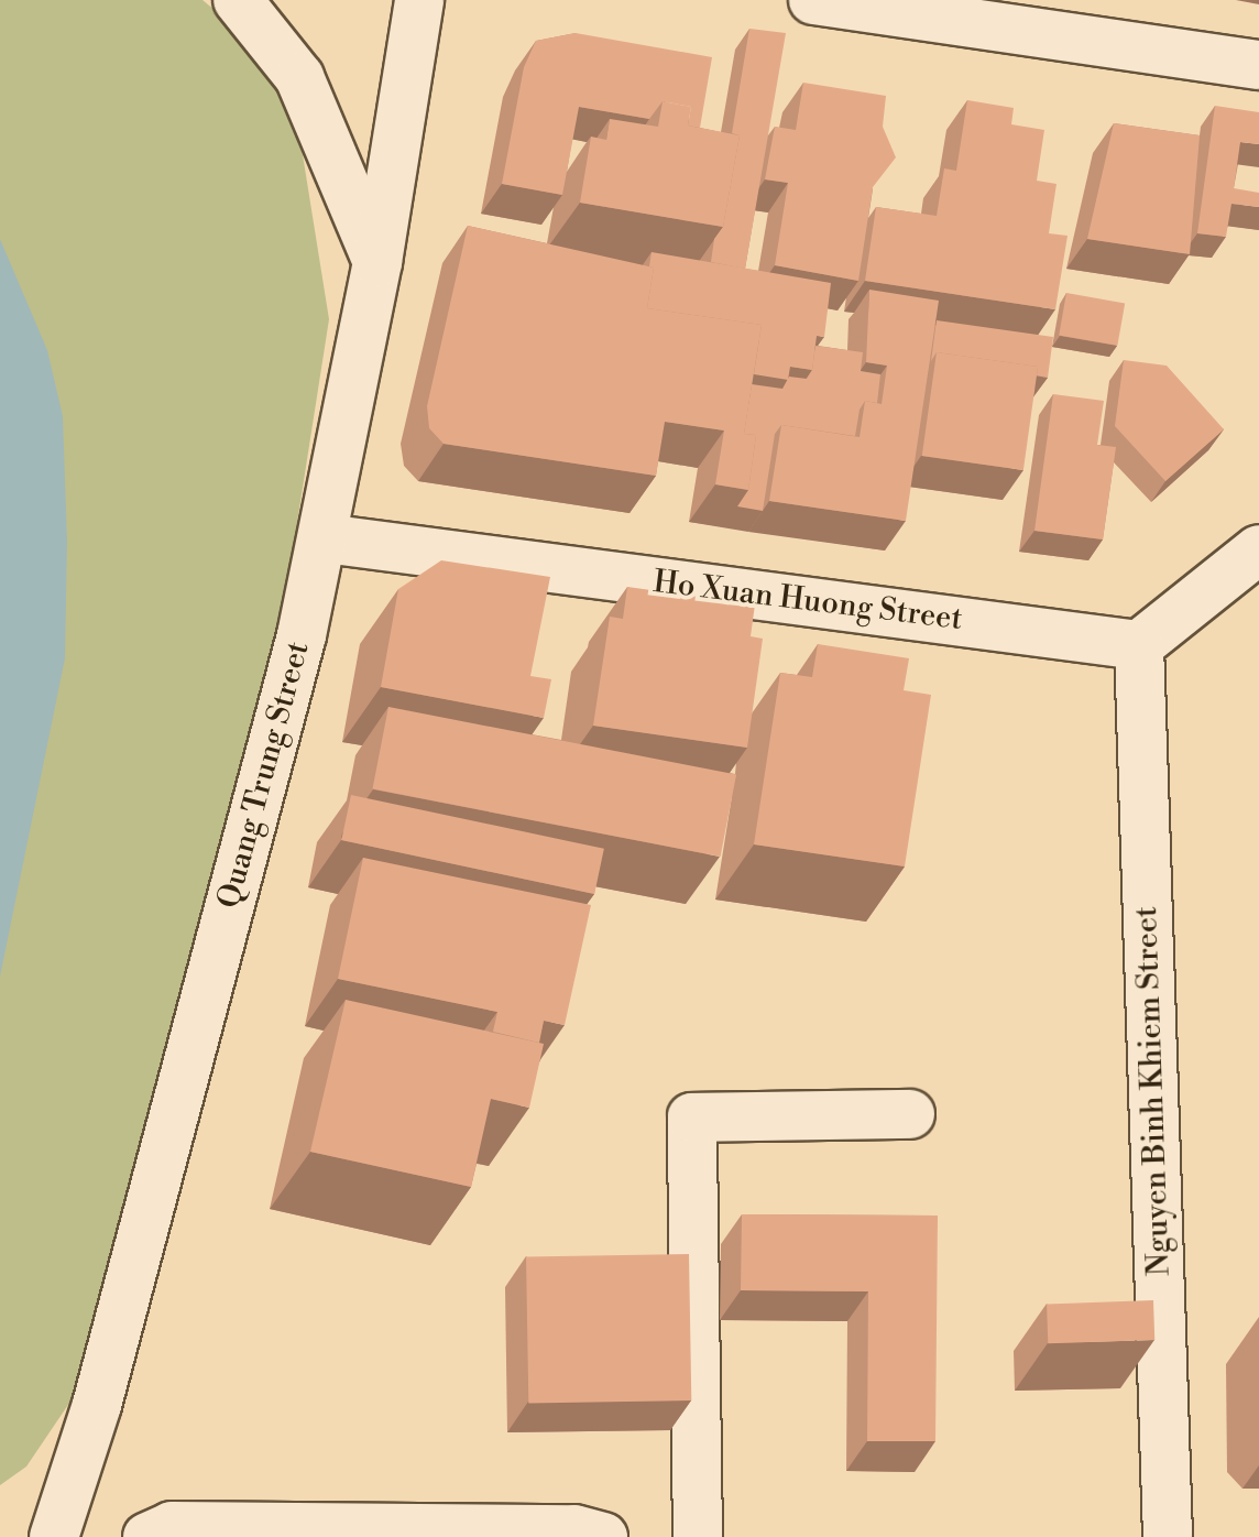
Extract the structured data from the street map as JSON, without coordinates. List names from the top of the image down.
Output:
{
  "streets": {
    "street": ["Ho Xuan Huong Street", "Quang Trung Street", "Nguyen Binh Khiem Street"]
  },
  "crossings": [
    ["Ho Xuan Huong Street", "Quang Trung Street"],
    ["Ho Xuan Huong Street", "Nguyen Binh Khiem Street"]
  ]
}
